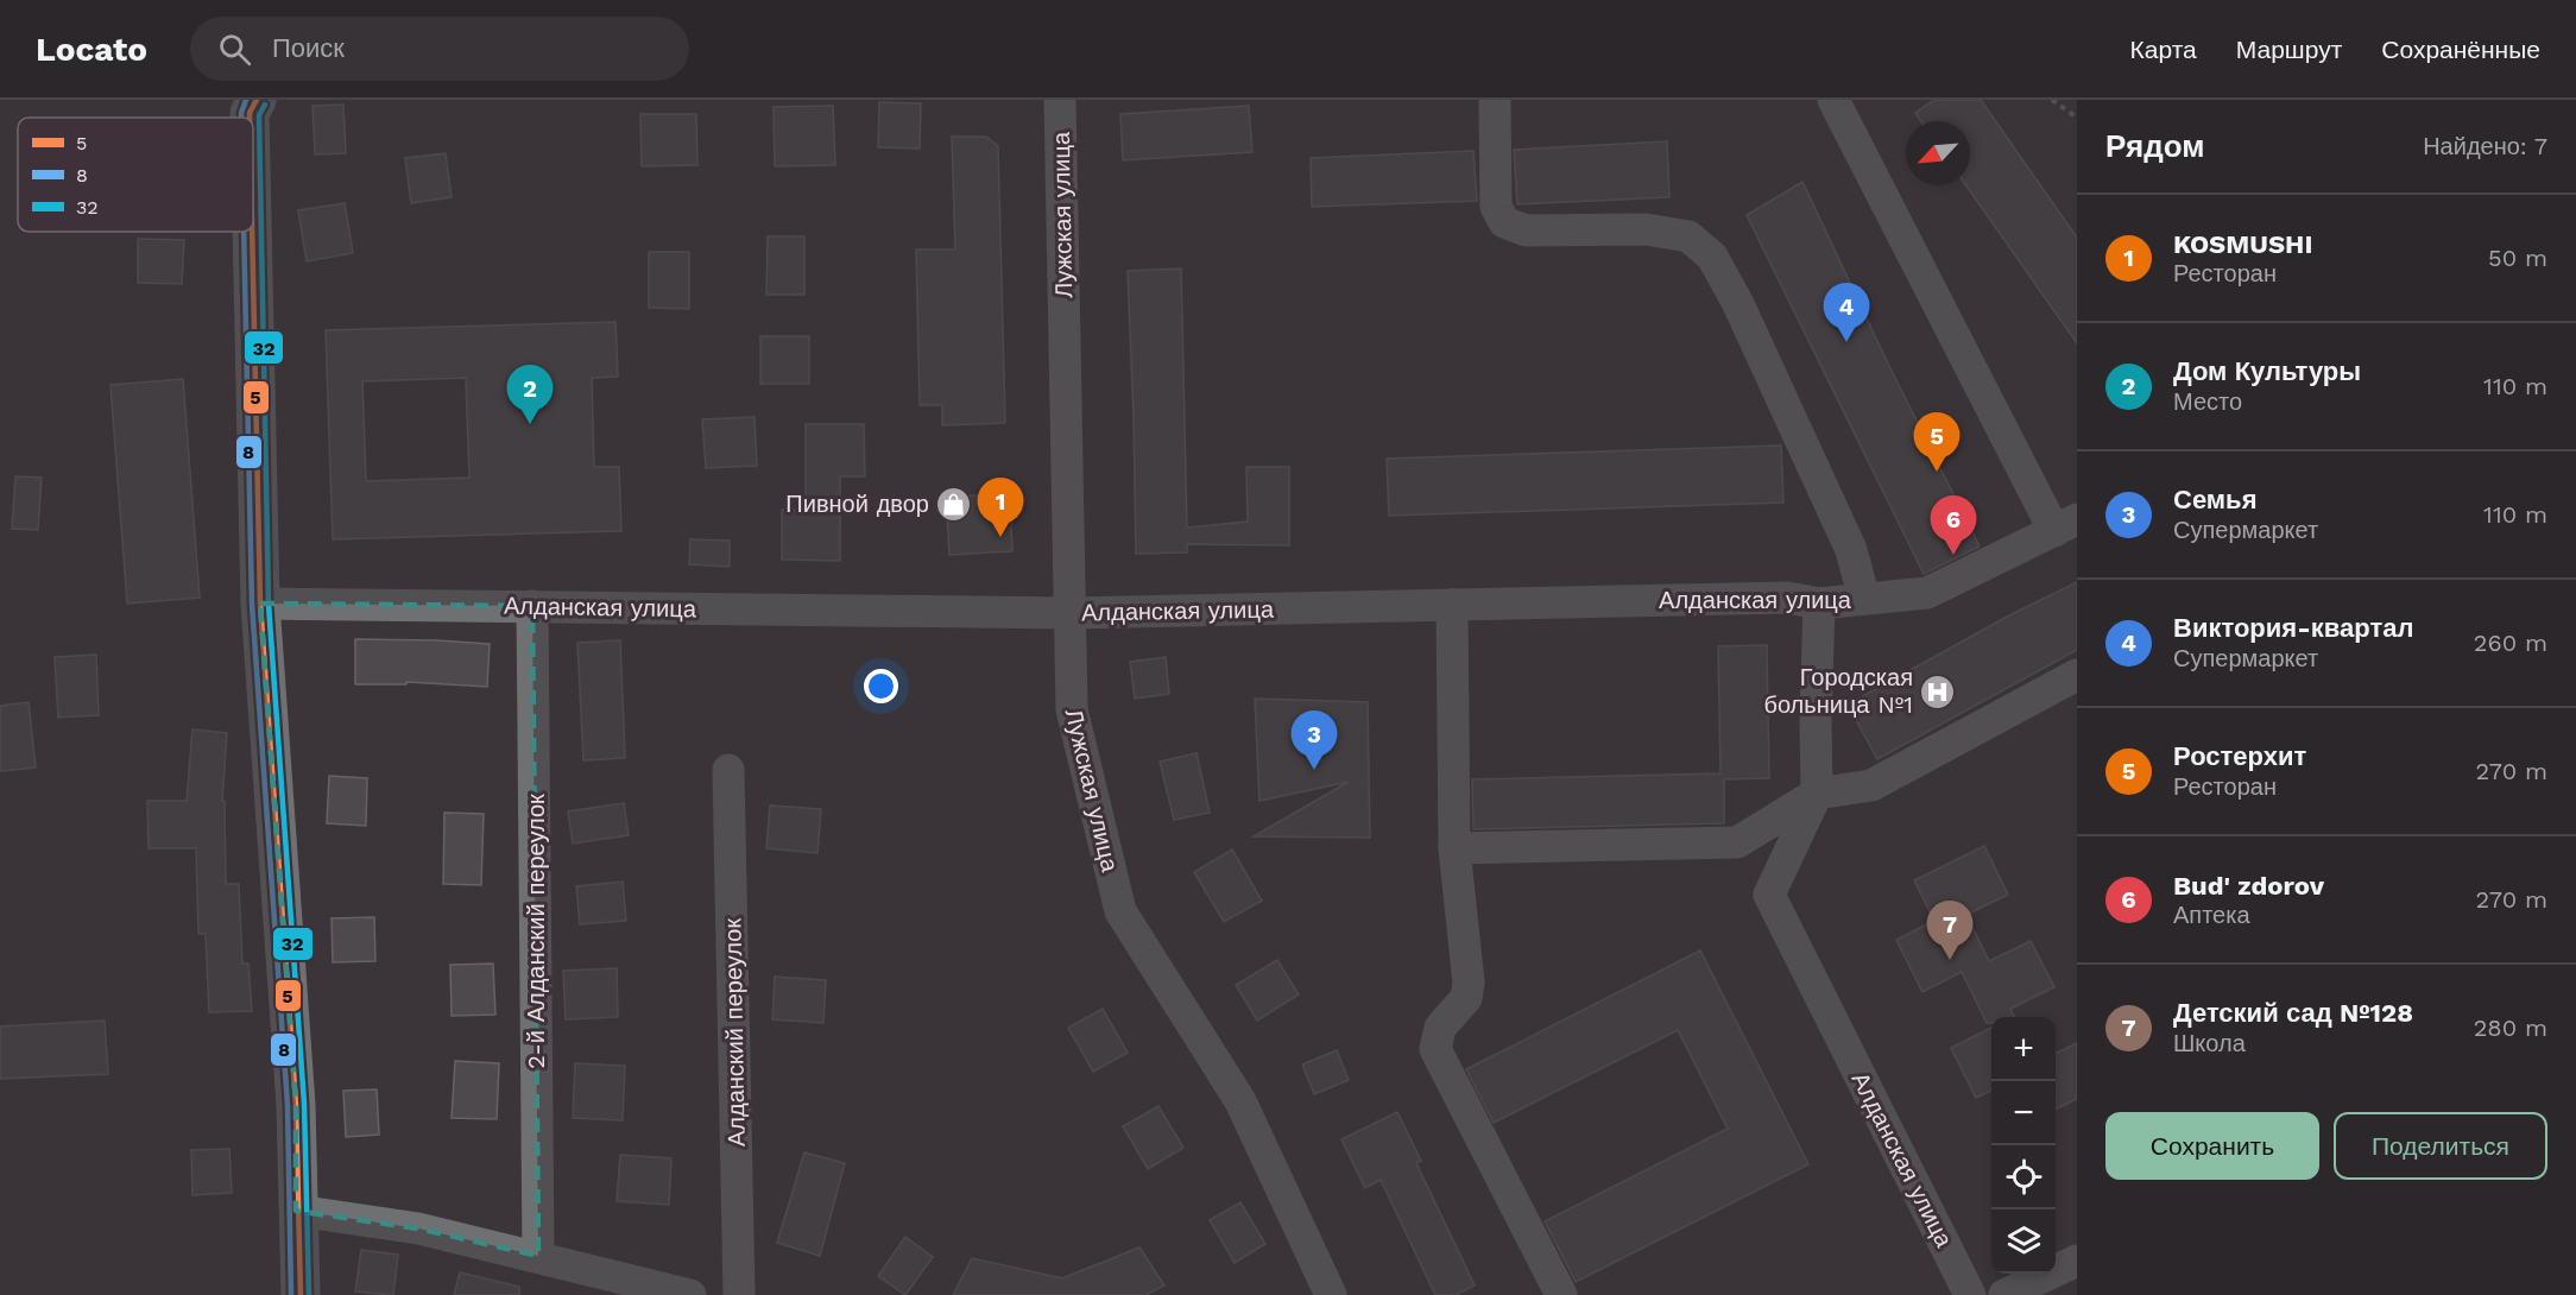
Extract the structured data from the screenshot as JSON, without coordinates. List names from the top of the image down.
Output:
{
  "streets": {
    "street": [
      "Лужская улица",
      "Алданская улица",
      "2-й Алданский переулок",
      "Алданский переулок"
    ]
  },
  "crossings": [
    ["Лужская улица", "Алданская улица"],
    ["Алданская улица", "2-й Алданский переулок"]
  ],
  "places": {
    "shop": ["Пивной двор"],
    "hospital": ["Городская больница №1"]
  },
  "lines": ["transit line 5", "transit line 8", "transit line 32"],
  "legend": ["5", "8", "32"],
  "north": "bottom left",
  "page": {
    "header": "Locato",
    "search": "Поиск",
    "nav": ["Карта", "Маршрут", "Сохранённые"],
    "heading": ["Рядом", "Найдено: 7"],
    "list": [
      {
        "mark": "1",
        "name": "KOSMUSHI",
        "note": "Ресторан",
        "value": "50 m"
      },
      {
        "mark": "2",
        "name": "Дом Культуры",
        "note": "Место",
        "value": "110 m"
      },
      {
        "mark": "3",
        "name": "Семья",
        "note": "Супермаркет",
        "value": "110 m"
      },
      {
        "mark": "4",
        "name": "Виктория-квартал",
        "note": "Супермаркет",
        "value": "260 m"
      },
      {
        "mark": "5",
        "name": "Ростерхит",
        "note": "Ресторан",
        "value": "270 m"
      },
      {
        "mark": "6",
        "name": "Bud' zdorov",
        "note": "Аптека",
        "value": "270 m"
      },
      {
        "mark": "7",
        "name": "Детский сад №128",
        "note": "Школа",
        "value": "280 m"
      }
    ],
    "pins": [
      "4",
      "2",
      "5",
      "1",
      "6",
      "3",
      "7"
    ],
    "map_buttons": ["+", "−"],
    "buttons": ["Сохранить", "Поделиться"]
  }
}
